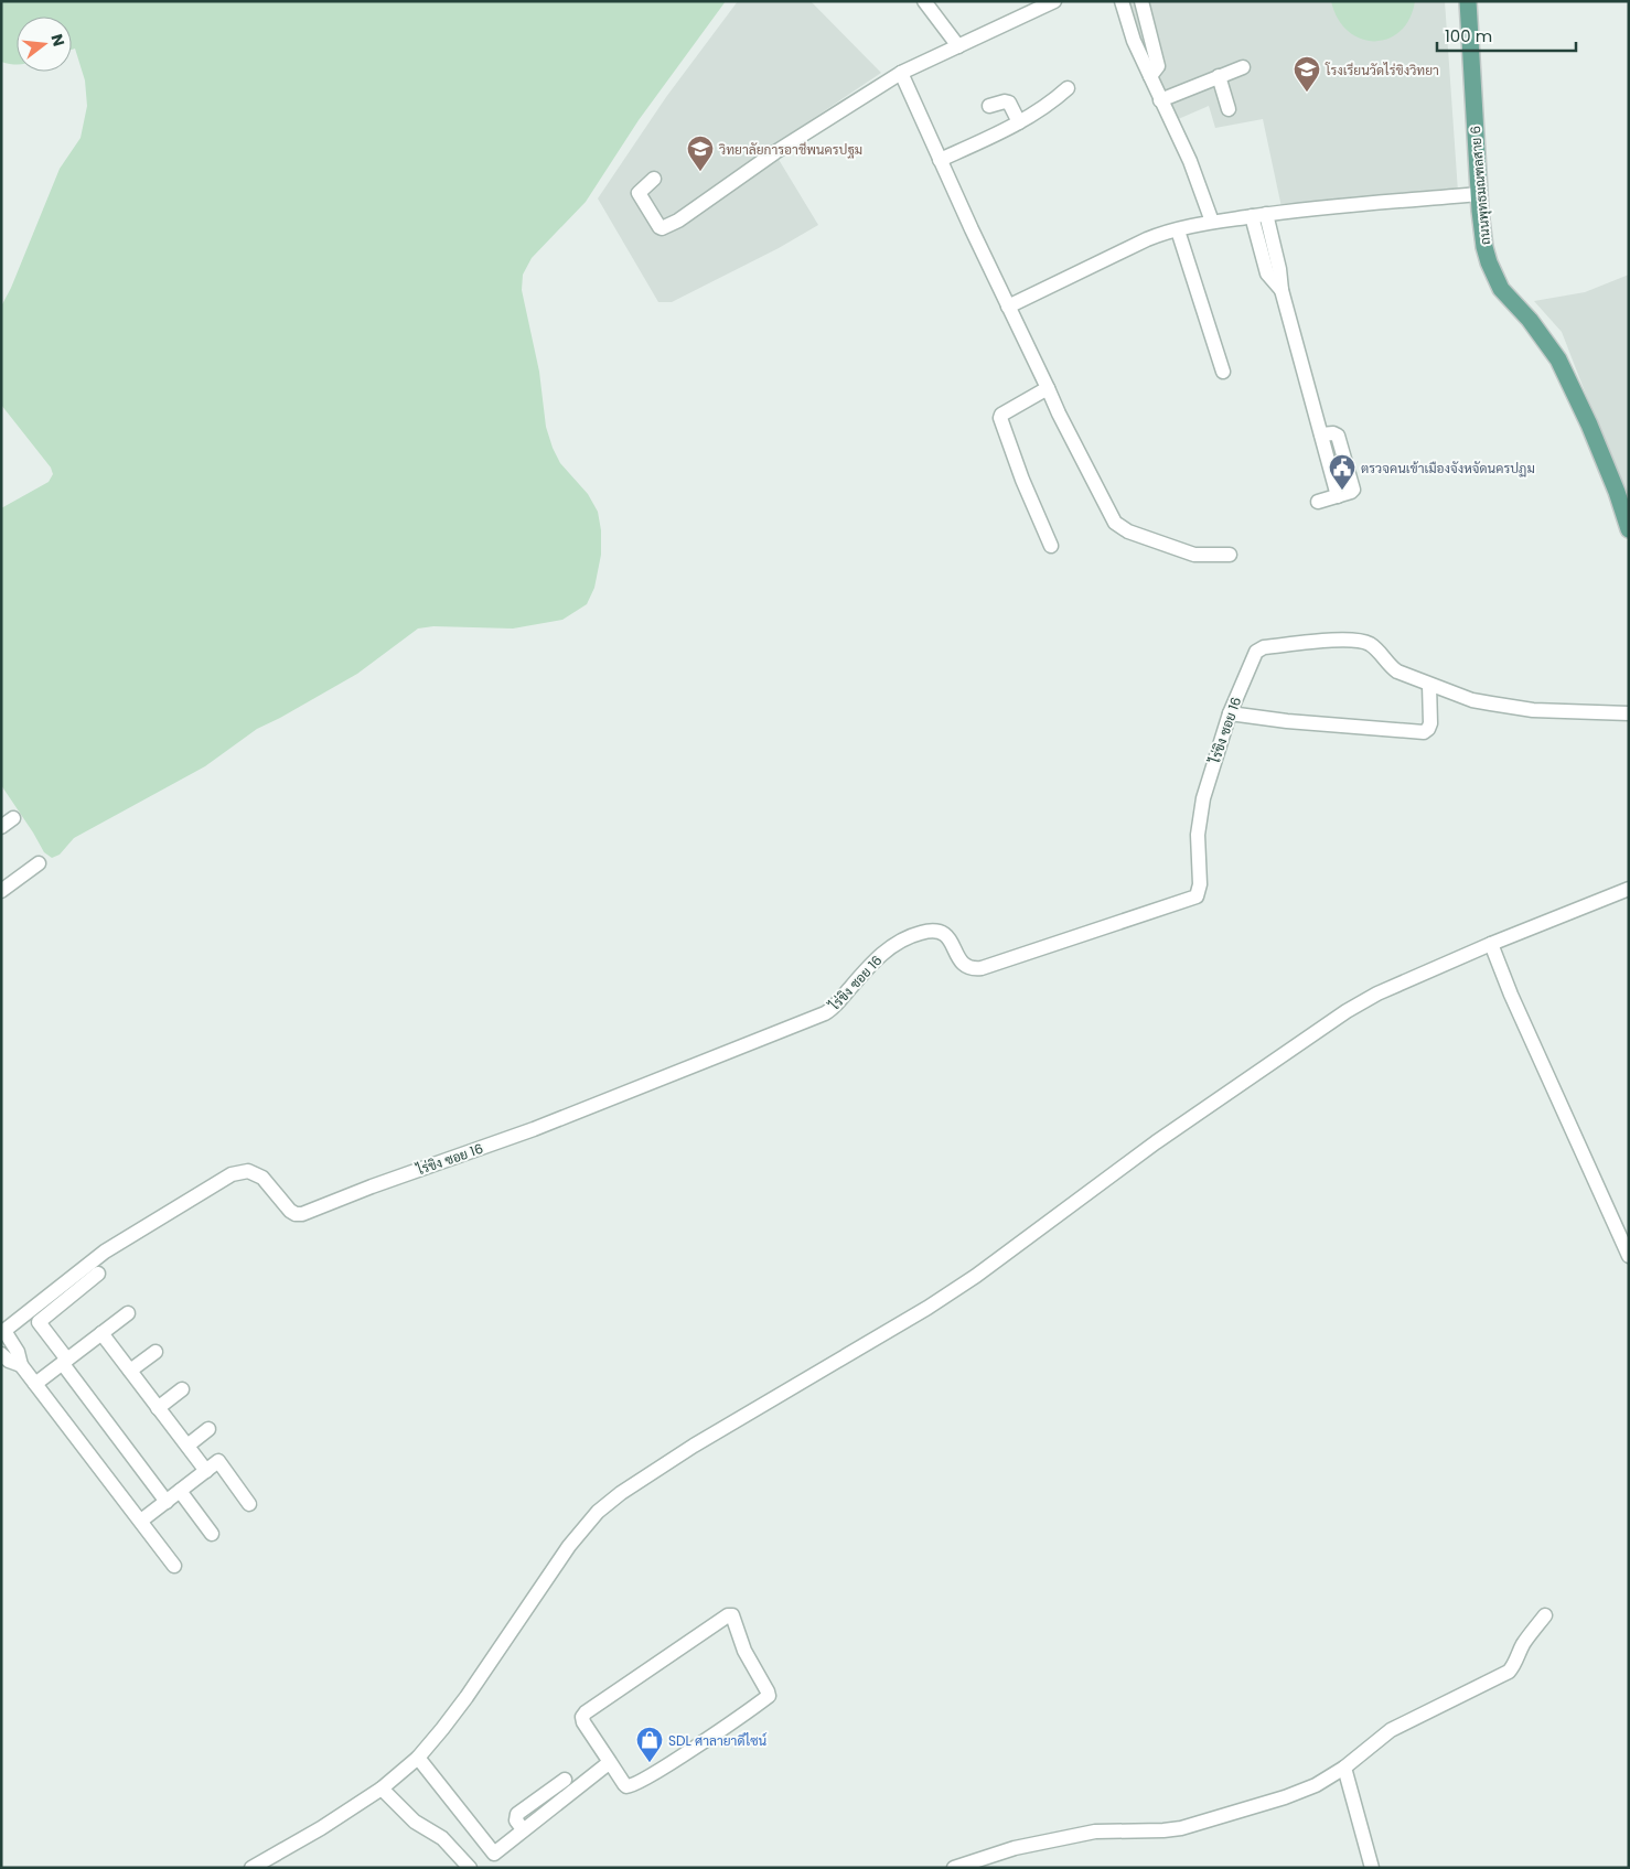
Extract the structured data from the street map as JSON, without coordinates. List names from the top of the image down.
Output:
{
  "streets": {
    "main road": ["ถนนพุทธมณฑลสาย 6"],
    "street": ["ไร่ขิง ซอย 16"]
  },
  "places": {
    "school or university": ["โรงเรียนวัดไร่ขิงวิทยา", "วิทยาลัยการอาชีพนครปฐม"],
    "public building": ["ตรวจคนเข้าเมืองจังหจัดนครปฏม"],
    "shop": ["SDL ศาลายาดีไซน์"]
  },
  "scale_bar": "100 m",
  "north": "right"
}
